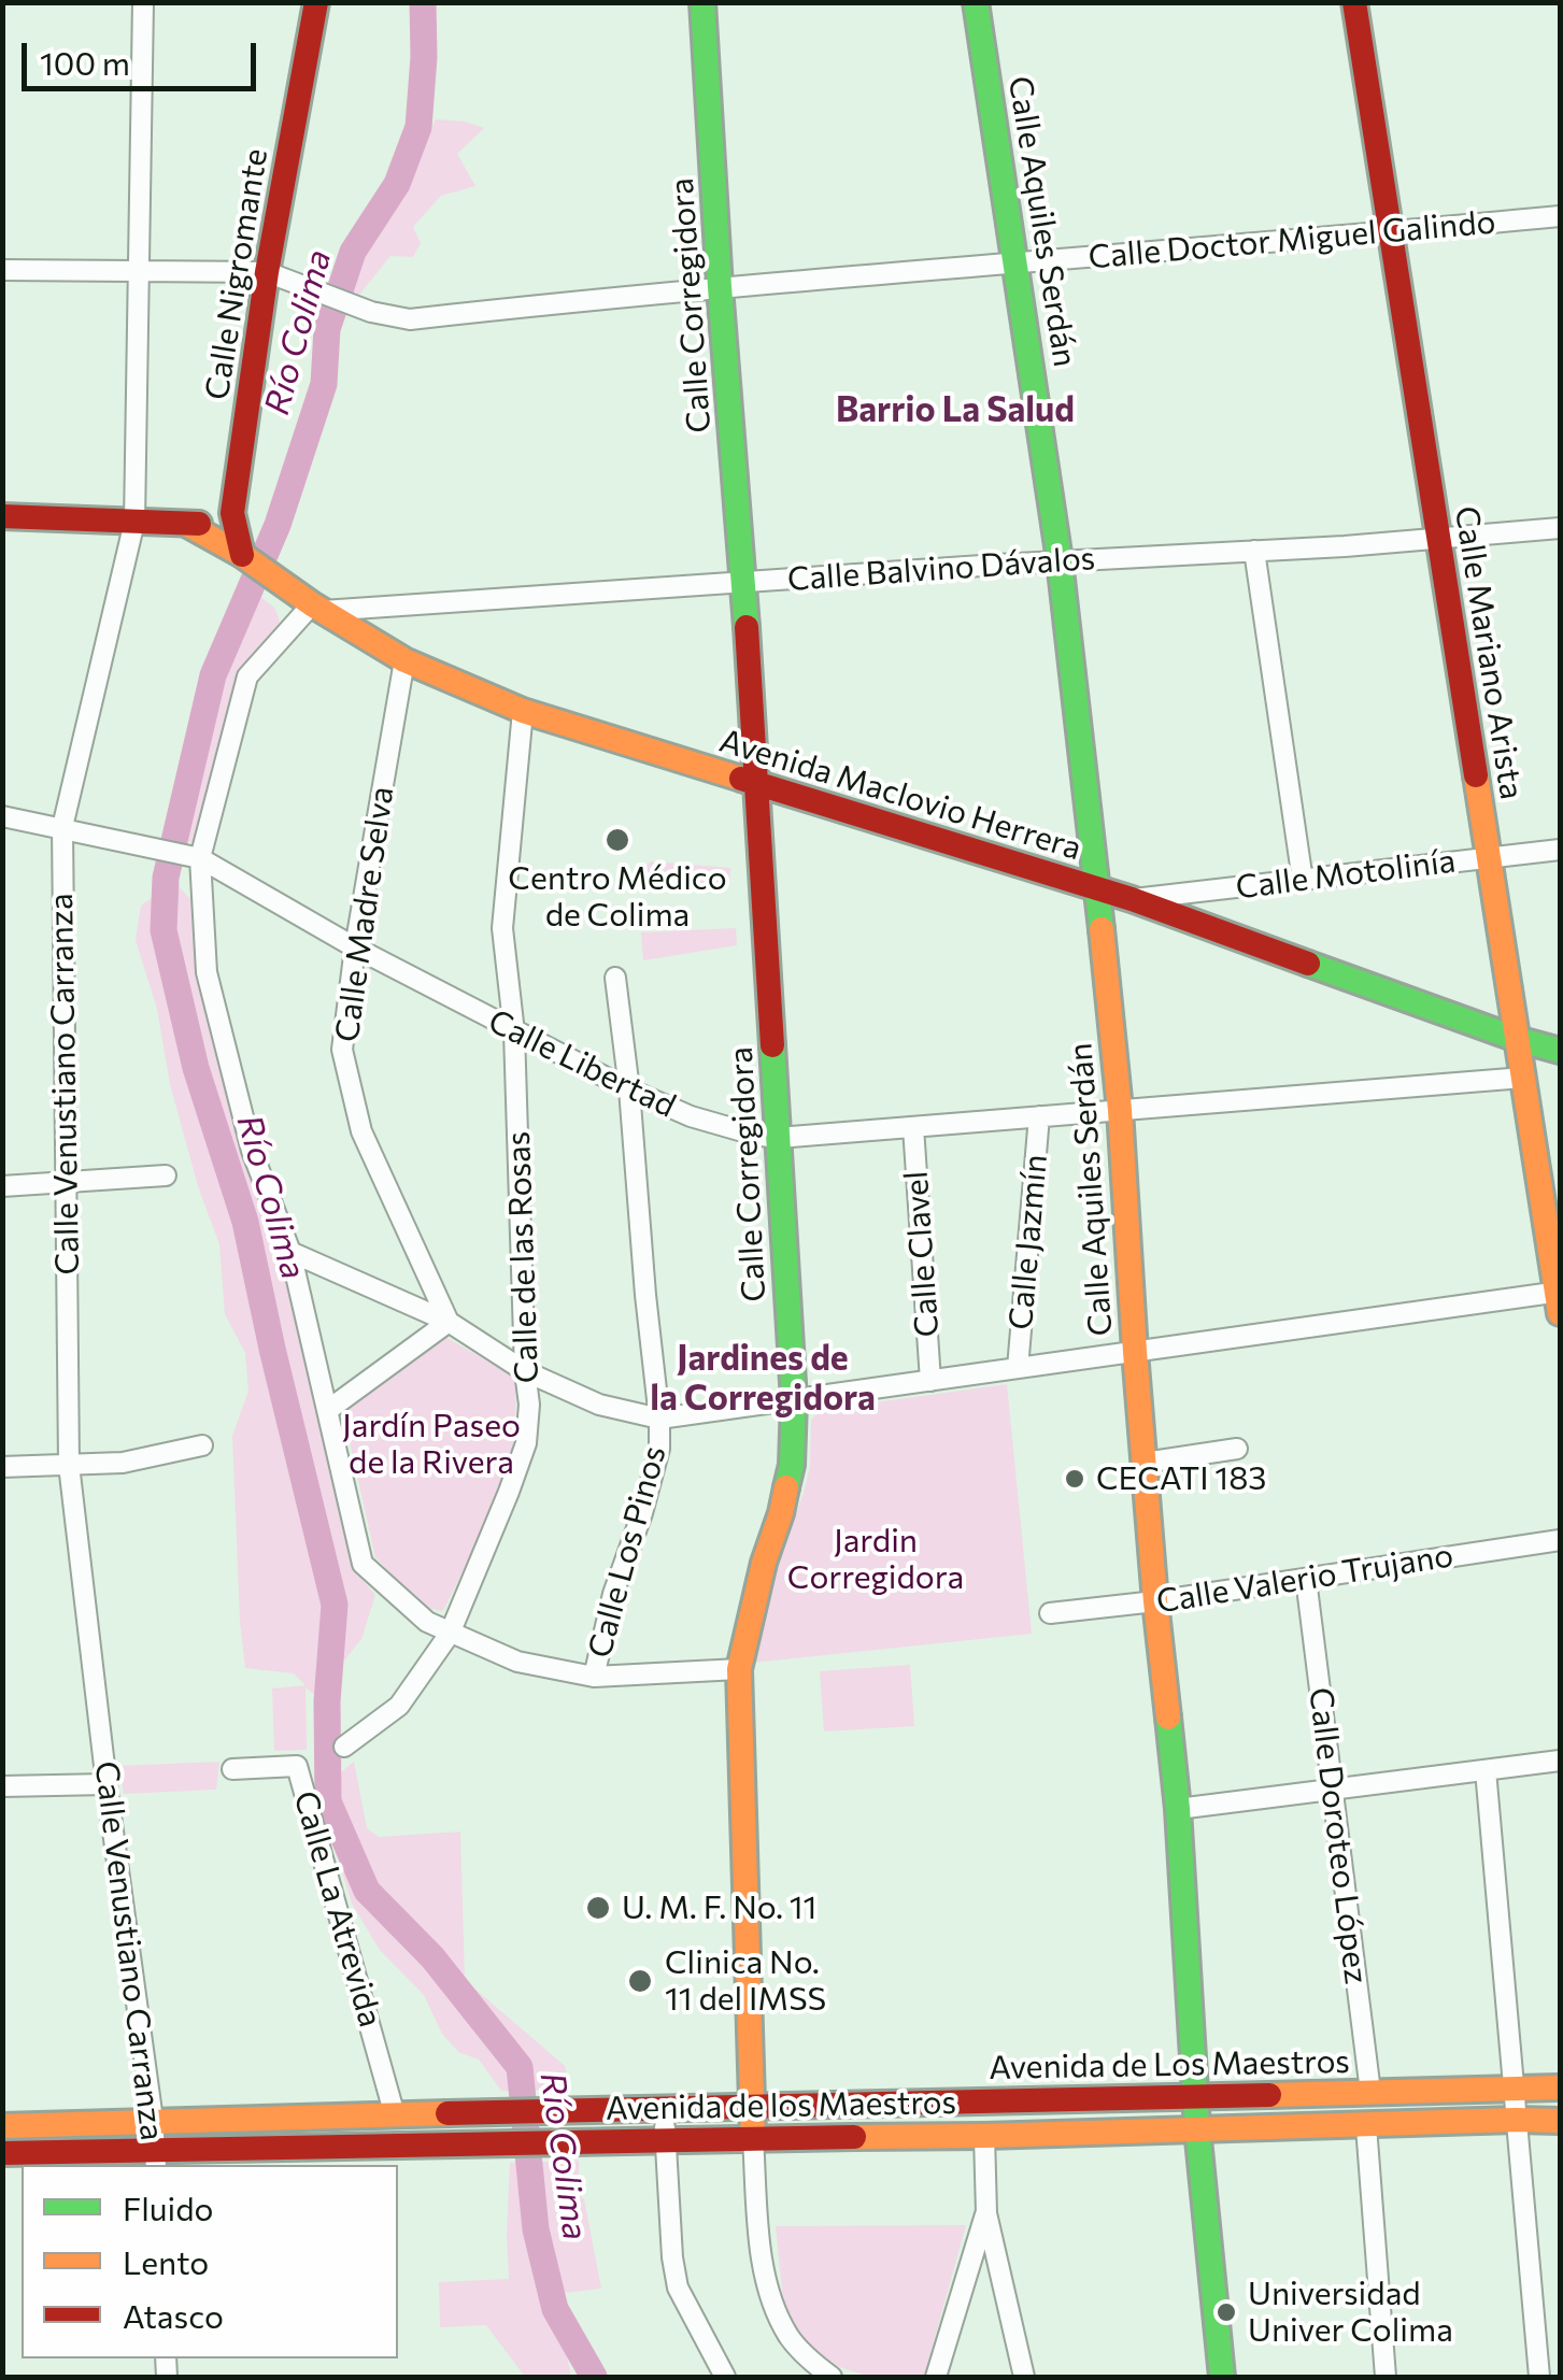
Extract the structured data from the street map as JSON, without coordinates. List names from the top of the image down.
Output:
{
  "streets": {
    "street": [
      "Calle Aquiles Serdán",
      "Calle Doctor Miguel Galindo",
      "Calle Nigromante",
      "Calle Corregidora",
      "Calle Balvino Dávalos",
      "Calle Mariano Arista",
      "Avenida Maclovio Herrera",
      "Calle Motolinía",
      "Calle Madre Selva",
      "Calle Libertad",
      "Calle Venustiano Carranza",
      "Calle Jazmín",
      "Calle Clavel",
      "Calle de las Rosas",
      "Calle Los Pinos",
      "Calle Valerio Trujano",
      "Calle Doroteo López",
      "Calle La Atrevida",
      "Avenida de Los Maestros",
      "Avenida de los Maestros"
    ]
  },
  "crossings": [
    ["Calle Aquiles Serdán", "Calle Doctor Miguel Galindo"],
    ["Calle Aquiles Serdán", "Calle Balvino Dávalos"],
    ["Calle Aquiles Serdán", "Avenida Maclovio Herrera"],
    ["Calle Aquiles Serdán", "Calle Libertad"],
    ["Calle Aquiles Serdán", "Calle Valerio Trujano"],
    ["Calle Aquiles Serdán", "Avenida de Los Maestros"],
    ["Calle Aquiles Serdán", "Avenida de los Maestros"],
    ["Calle Doctor Miguel Galindo", "Calle Nigromante"],
    ["Calle Doctor Miguel Galindo", "Calle Corregidora"],
    ["Calle Doctor Miguel Galindo", "Calle Mariano Arista"],
    ["Calle Doctor Miguel Galindo", "Calle Venustiano Carranza"],
    ["Calle Nigromante", "Avenida Maclovio Herrera"],
    ["Calle Corregidora", "Calle Balvino Dávalos"],
    ["Calle Corregidora", "Avenida Maclovio Herrera"],
    ["Calle Corregidora", "Calle Libertad"],
    ["Calle Corregidora", "Avenida de Los Maestros"],
    ["Calle Corregidora", "Avenida de los Maestros"],
    ["Calle Balvino Dávalos", "Calle Mariano Arista"],
    ["Calle Balvino Dávalos", "Avenida Maclovio Herrera"],
    ["Calle Mariano Arista", "Avenida Maclovio Herrera"],
    ["Calle Mariano Arista", "Calle Motolinía"],
    ["Calle Mariano Arista", "Calle Libertad"],
    ["Avenida Maclovio Herrera", "Calle Motolinía"],
    ["Avenida Maclovio Herrera", "Calle Madre Selva"],
    ["Avenida Maclovio Herrera", "Calle de las Rosas"],
    ["Calle Madre Selva", "Calle Libertad"],
    ["Calle Libertad", "Calle Venustiano Carranza"],
    ["Calle Libertad", "Calle Jazmín"],
    ["Calle Libertad", "Calle Clavel"],
    ["Calle Libertad", "Calle de las Rosas"],
    ["Calle Libertad", "Calle Los Pinos"],
    ["Calle Venustiano Carranza", "Avenida de los Maestros"],
    ["Calle Valerio Trujano", "Calle Doroteo López"],
    ["Calle Doroteo López", "Avenida de Los Maestros"],
    ["Calle La Atrevida", "Avenida de los Maestros"],
    ["Avenida de Los Maestros", "Avenida de los Maestros"]
  ],
  "districts": ["Barrio La Salud", "Jardines de la Corregidora"],
  "water": ["Río Colima"],
  "parks": ["Jardín Paseo de la Rivera", "Jardin Corregidora"],
  "places": [
    "Centro Médico de Colima",
    "CECATI 183",
    "U. M. F. No. 11",
    "Clinica No. 11 del IMSS",
    "Universidad Univer Colima"
  ],
  "legend": ["Fluido", "Lento", "Atasco"],
  "scale_bar": "100 m"
}
